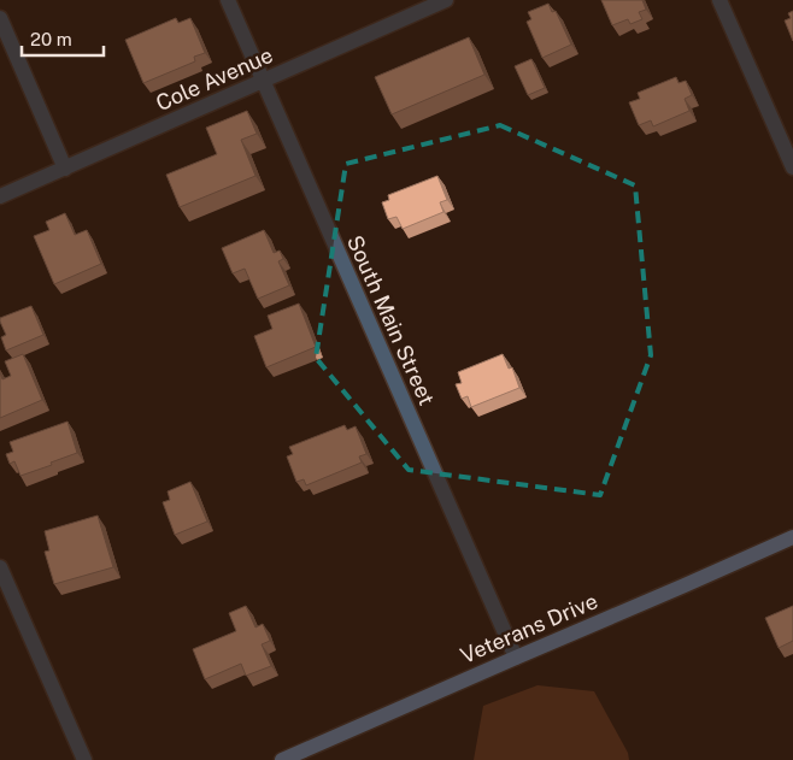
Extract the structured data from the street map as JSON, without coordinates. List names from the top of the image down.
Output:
{
  "streets": {
    "main road": ["Veterans Drive"],
    "street": ["Cole Avenue", "South Main Street"]
  },
  "crossings": [
    ["Cole Avenue", "South Main Street"],
    ["South Main Street", "Veterans Drive"]
  ],
  "scale_bar": "20 m"
}
